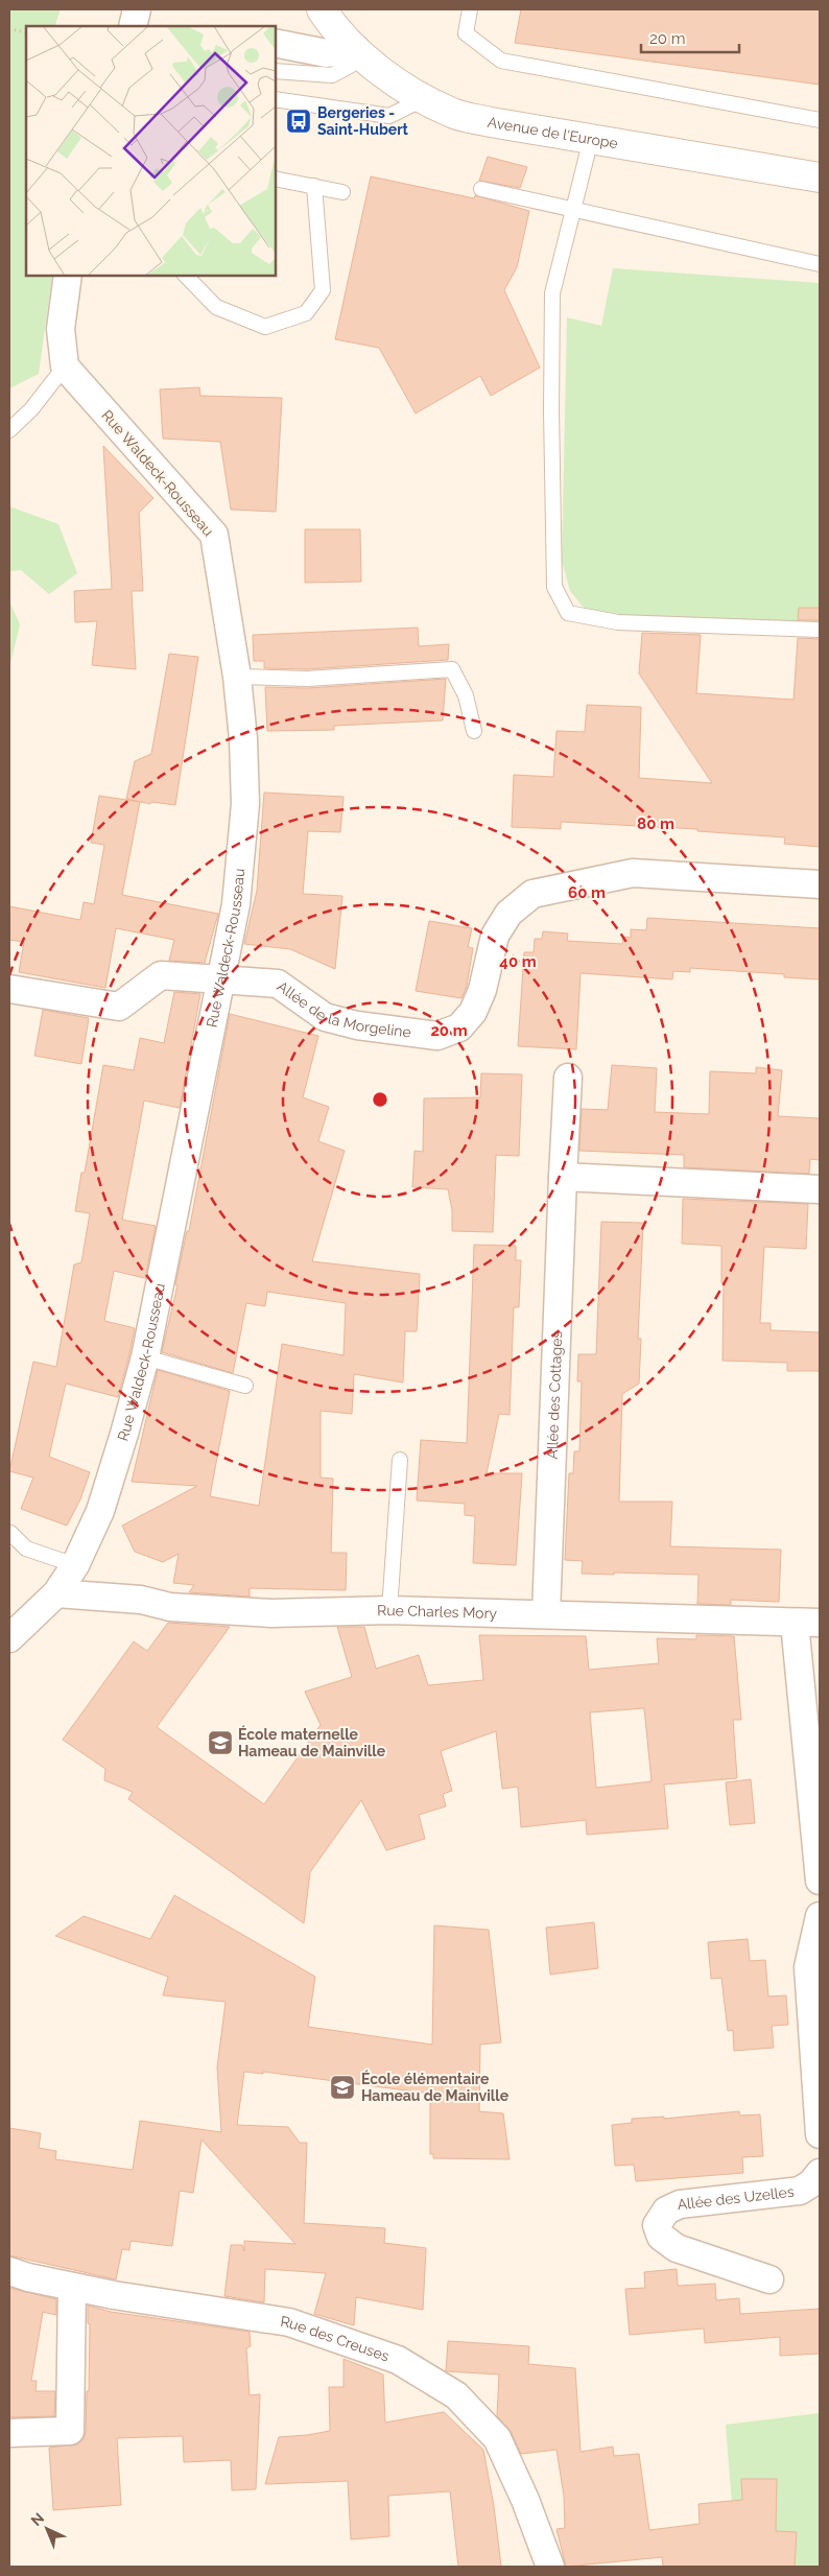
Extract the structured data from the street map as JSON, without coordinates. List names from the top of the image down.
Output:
{
  "streets": {
    "main road": ["Avenue de l'Europe"],
    "street": [
      "Rue Waldeck-Rousseau",
      "Allée de la Morgeline",
      "Allée des Cottages",
      "Rue Charles Mory",
      "Allée des Uzelles",
      "Rue des Creuses"
    ]
  },
  "crossings": [
    ["Rue Waldeck-Rousseau", "Allée de la Morgeline"],
    ["Rue Waldeck-Rousseau", "Rue Charles Mory"],
    ["Allée des Cottages", "Rue Charles Mory"]
  ],
  "places": {
    "bus stop": ["Bergeries - Saint-Hubert"],
    "school or university": ["École maternelle Hameau de Mainville", "École élémentaire Hameau de Mainville"]
  },
  "scale_bar": "20 m",
  "north": "top left",
  "rings": [
    "80 m",
    "60 m",
    "40 m",
    "20 m"
  ]
}
